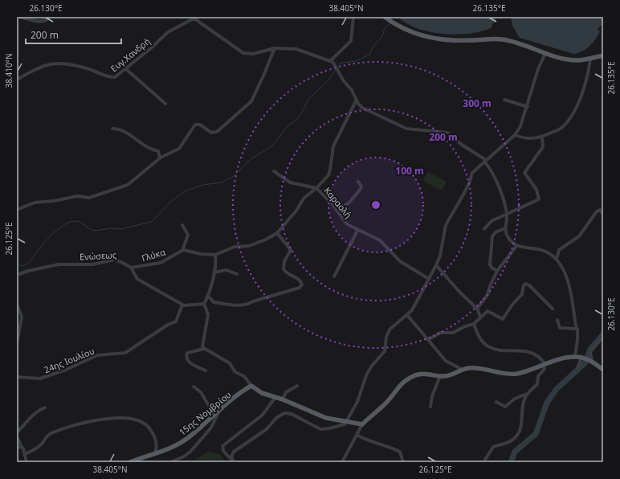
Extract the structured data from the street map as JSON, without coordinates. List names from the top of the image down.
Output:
{
  "streets": {
    "main road": ["15ης Νομβρίου"],
    "street": [
      "Ευγ.Χανδρή",
      "Καραολή",
      "Γλύκα",
      "Ενώσεως",
      "24ης Ιουλίου"
    ]
  },
  "crossings": [
    ["Γλύκα", "Ενώσεως"],
    ["Ενώσεως", "24ης Ιουλίου"]
  ],
  "scale_bar": "200 m",
  "coordinates": [
    "26.130°E",
    "38.405°N",
    "26.135°E",
    "38.410°N",
    "26.125°E"
  ],
  "rings": ["300 m", "200 m", "100 m"]
}
